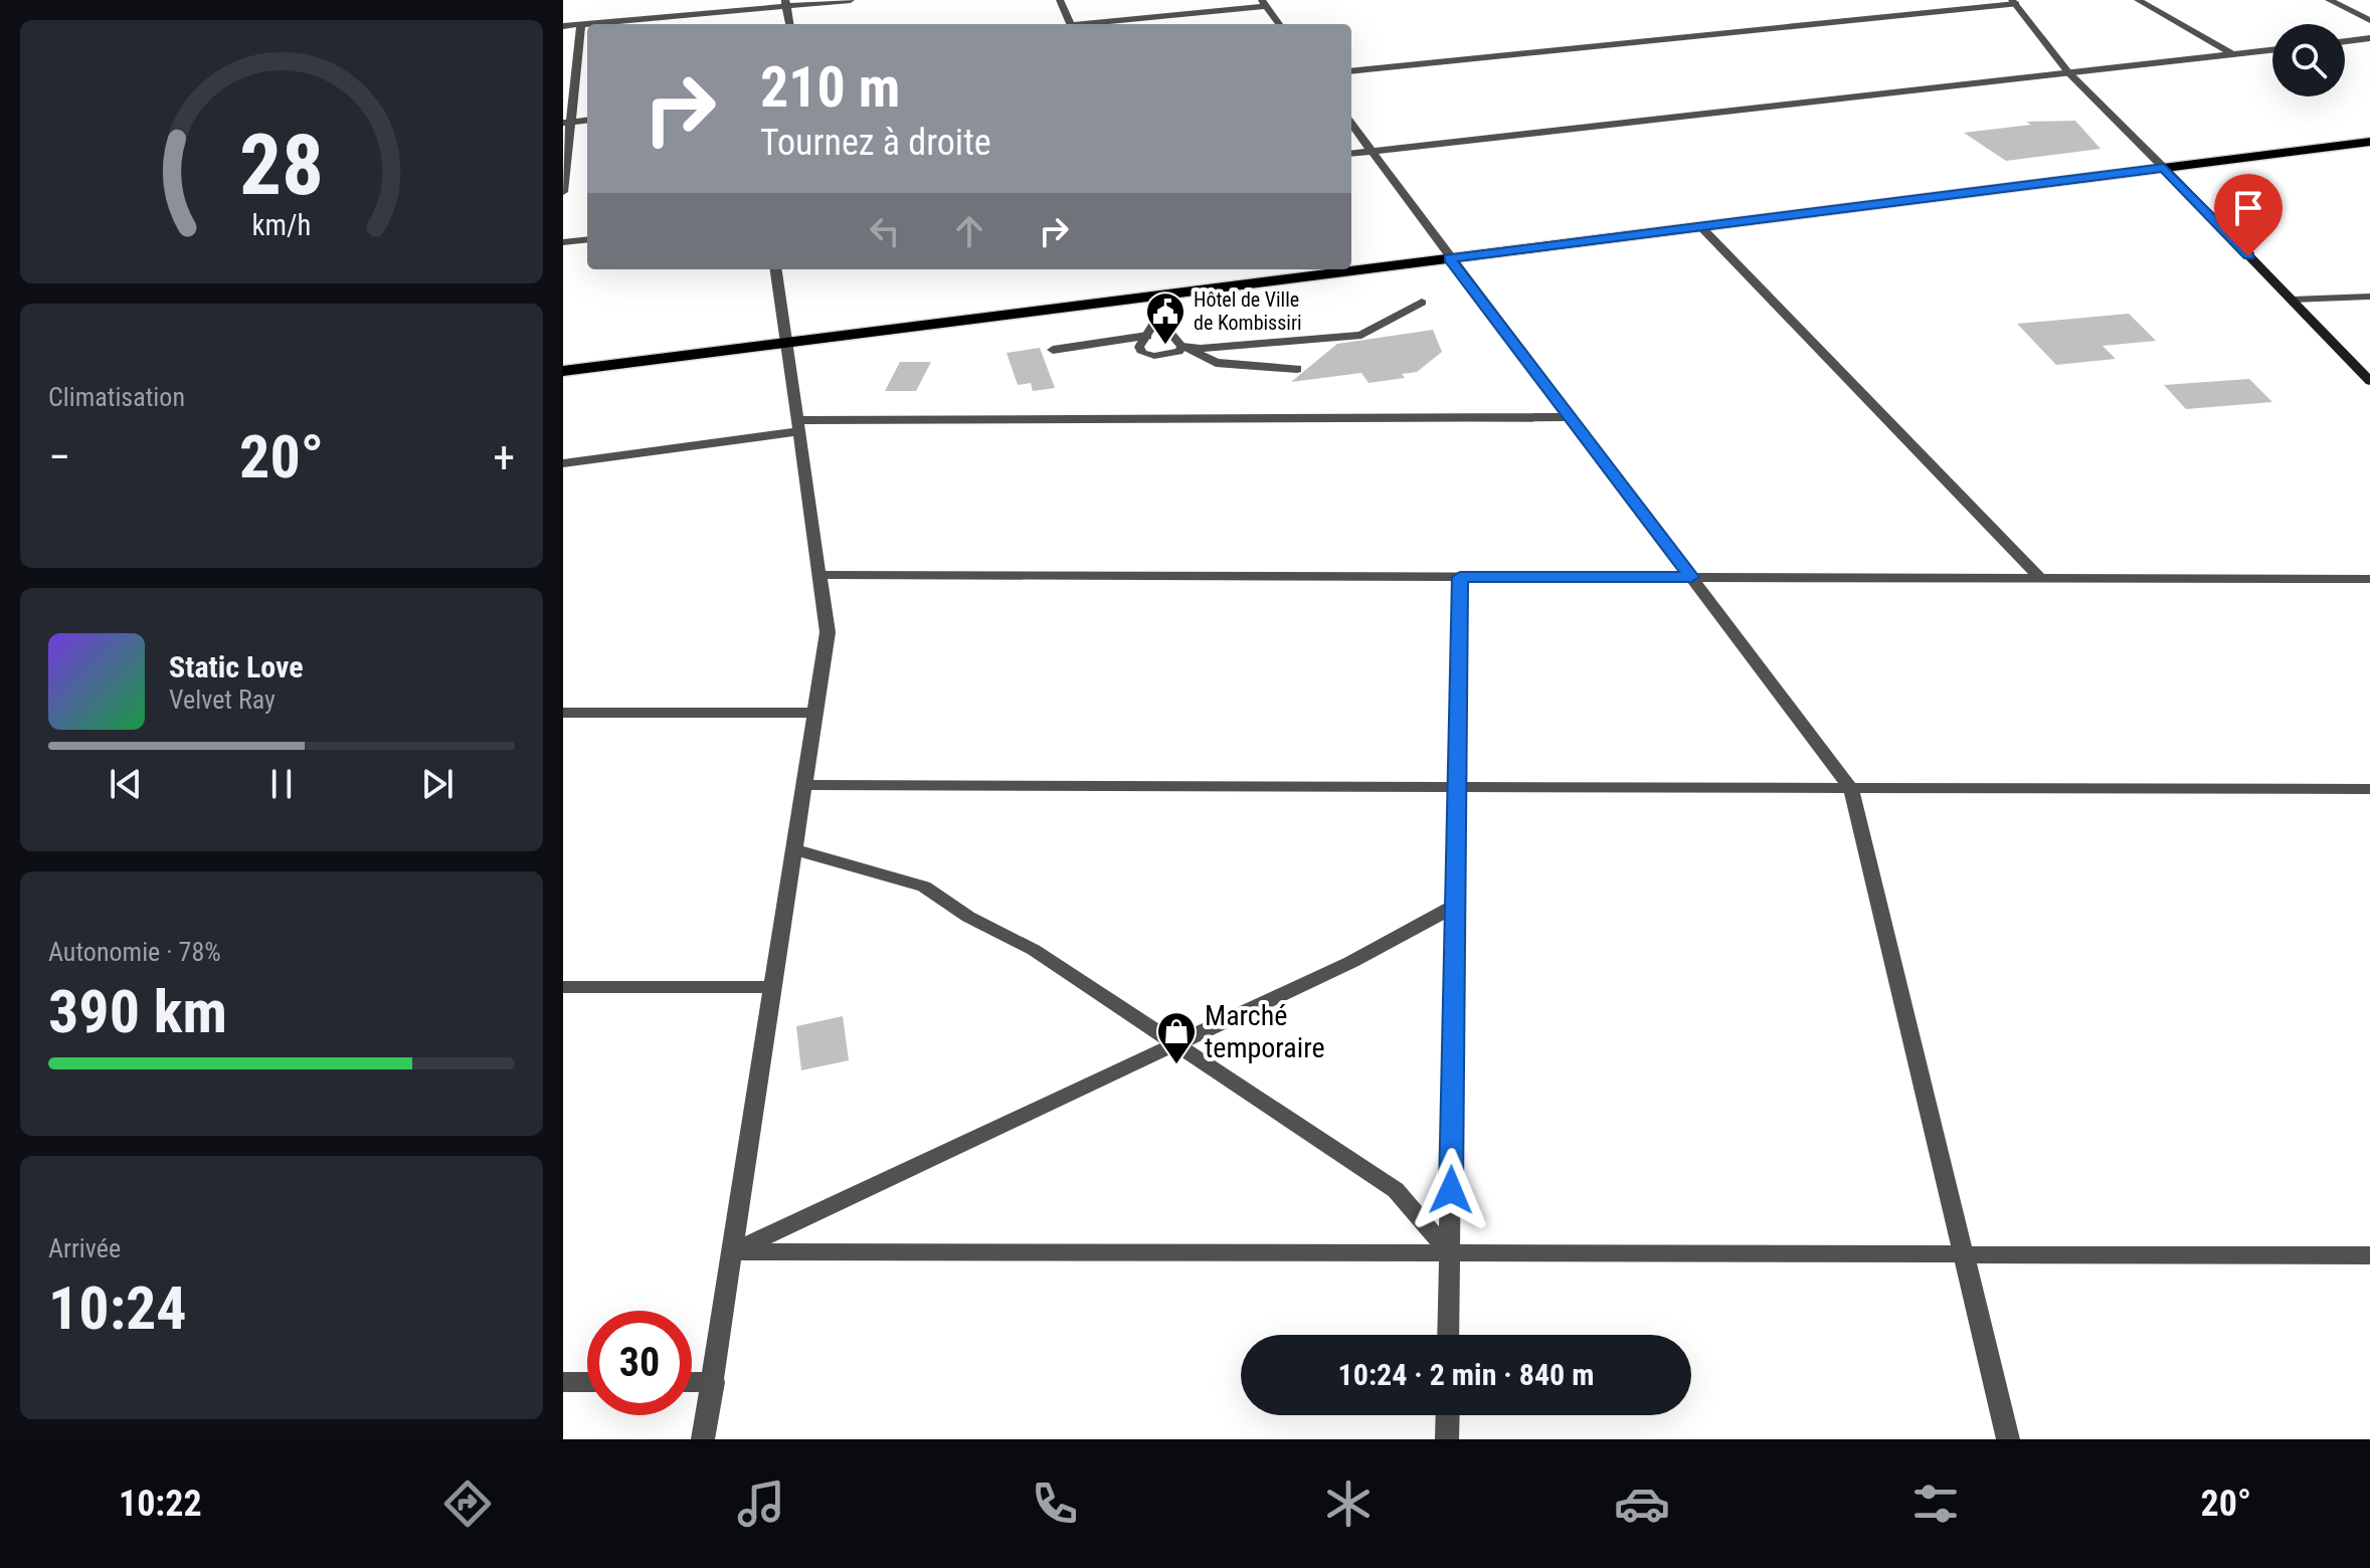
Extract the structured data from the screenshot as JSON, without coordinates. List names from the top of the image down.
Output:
{
  "places": {
    "public building": ["Hôtel de Ville de Kombissiri"],
    "shop": ["Marché temporaire"]
  },
  "page": {
    "turn": ["210 m", "Tournez à droite"],
    "tile": [
      "Climatisation",
      ["Autonomie · 78%", "390 km"],
      ["Arrivée", "10:24"]
    ],
    "heat": ["−", "20°", "+"],
    "song": ["Static Love", "Velvet Ray"],
    "limit": "30",
    "trip": "10:24 · 2 min · 840 m",
    "tabs": ["10:22", "20°"],
    "gauge": ["28", "km/h"]
  }
}
